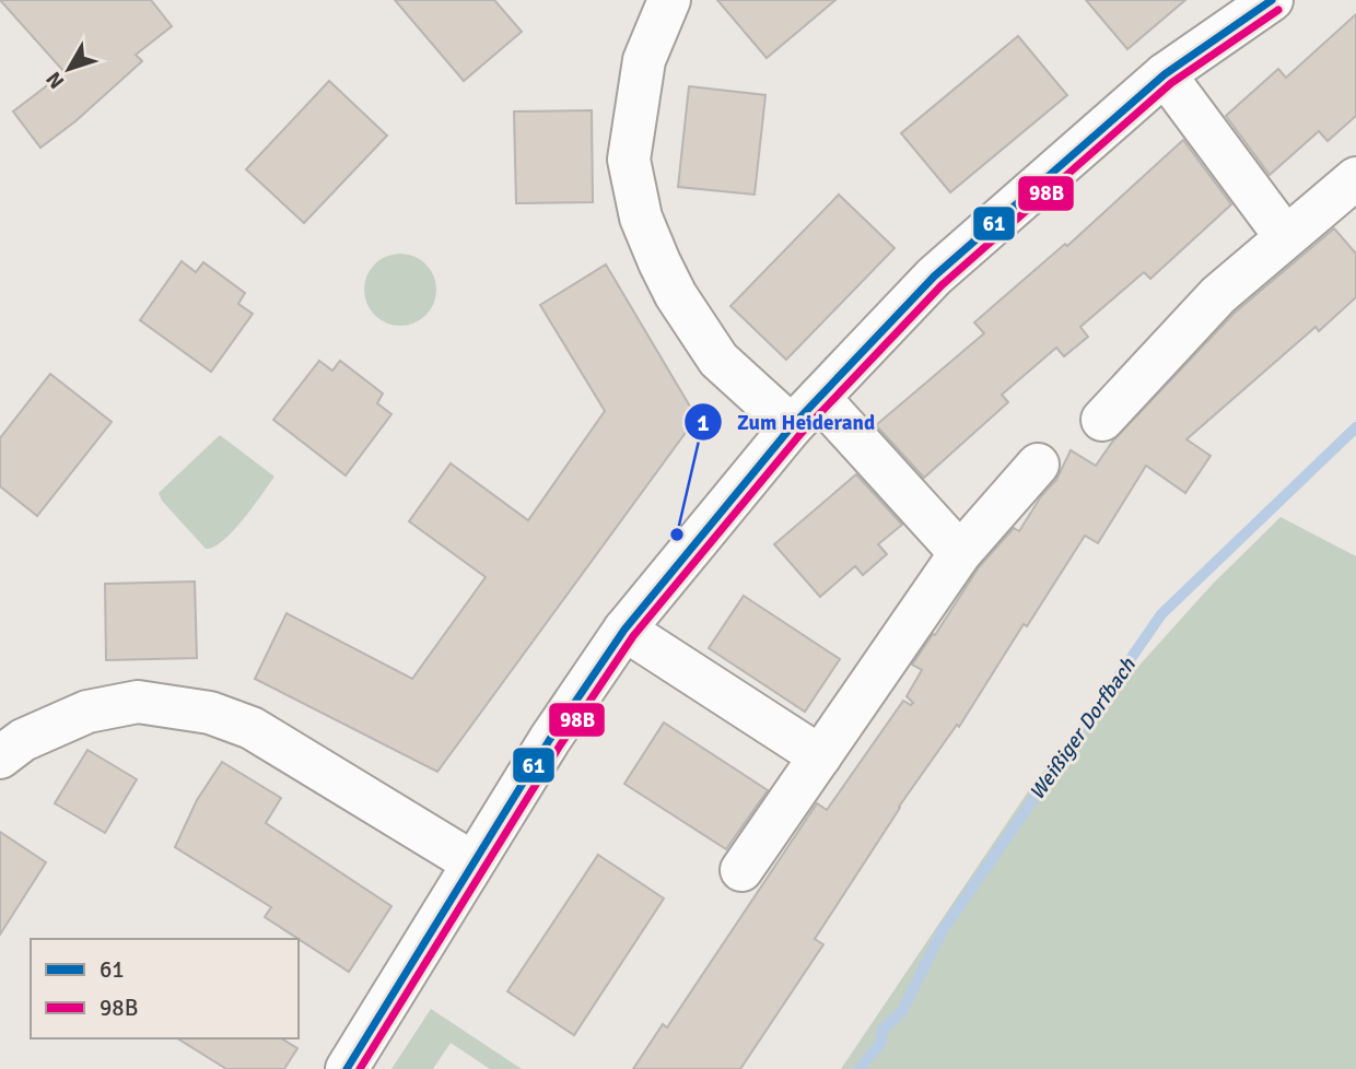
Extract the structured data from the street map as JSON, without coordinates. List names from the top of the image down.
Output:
{
  "water": ["Weißiger Dorfbach"],
  "places": ["Zum Heiderand"],
  "lines": ["transit line 61", "transit line 98B"],
  "legend": ["61", "98B"],
  "north": "bottom left"
}
